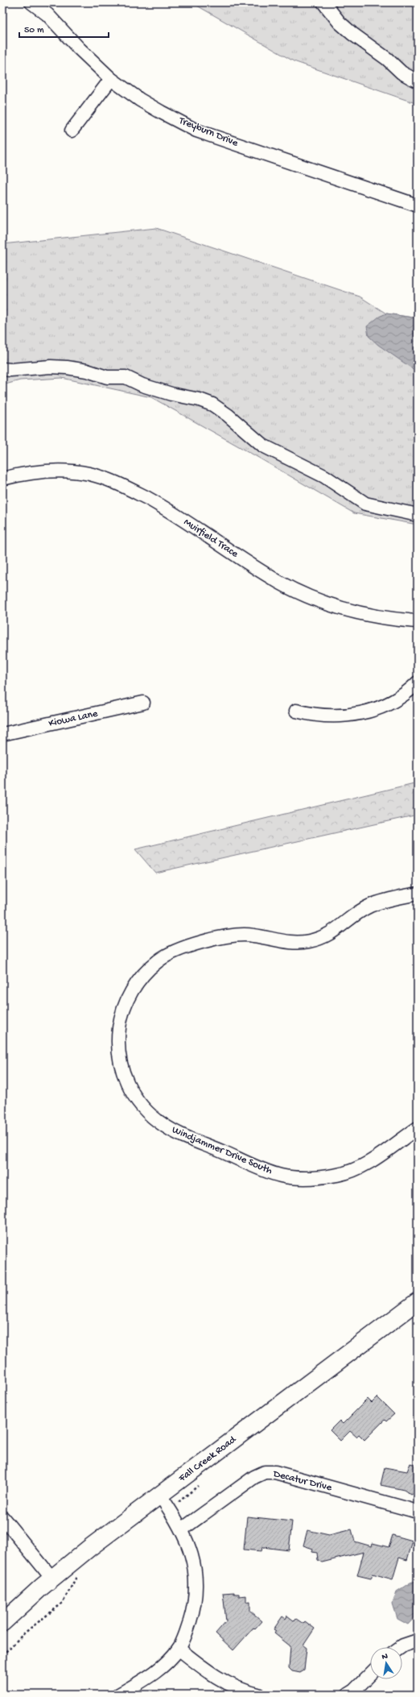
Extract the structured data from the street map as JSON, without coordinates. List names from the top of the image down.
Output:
{
  "streets": {
    "main road": ["Fall Creek Road"],
    "street": [
      "Treyburn Drive",
      "Muirfield Trace",
      "Kiowa Lane",
      "Windjammer Drive South",
      "Decatur Drive"
    ]
  },
  "scale_bar": "50 m",
  "north": "top"
}
